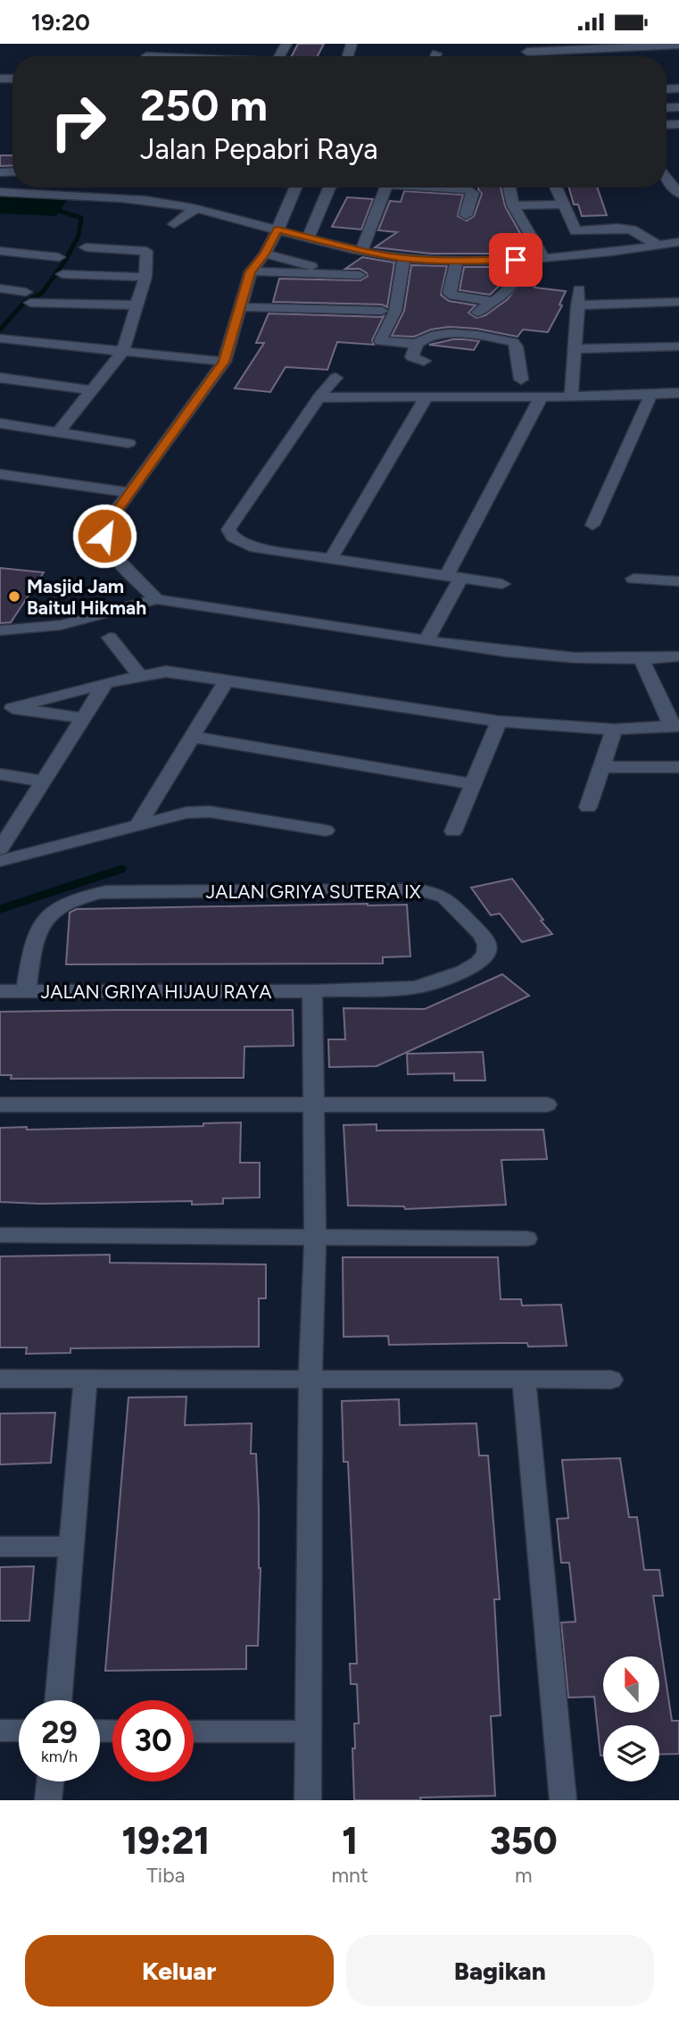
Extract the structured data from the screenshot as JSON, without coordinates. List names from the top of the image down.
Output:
{
  "streets": {
    "street": ["JALAN GRIYA SUTERA IX", "JALAN GRIYA HIJAU RAYA"]
  },
  "crossings": [
    ["JALAN GRIYA SUTERA IX", "JALAN GRIYA HIJAU RAYA"]
  ],
  "places": ["Masjid Jam Baitul Hikmah"],
  "north": "top",
  "page": {
    "status": "19:20",
    "turn": ["250 m", "Jalan Pepabri Raya"],
    "speed": "29 km/h",
    "limit": "30",
    "eta": [
      "19:21",
      "Tiba",
      "1",
      "mnt",
      "350",
      "m"
    ],
    "buttons": ["Keluar", "Bagikan"]
  }
}
